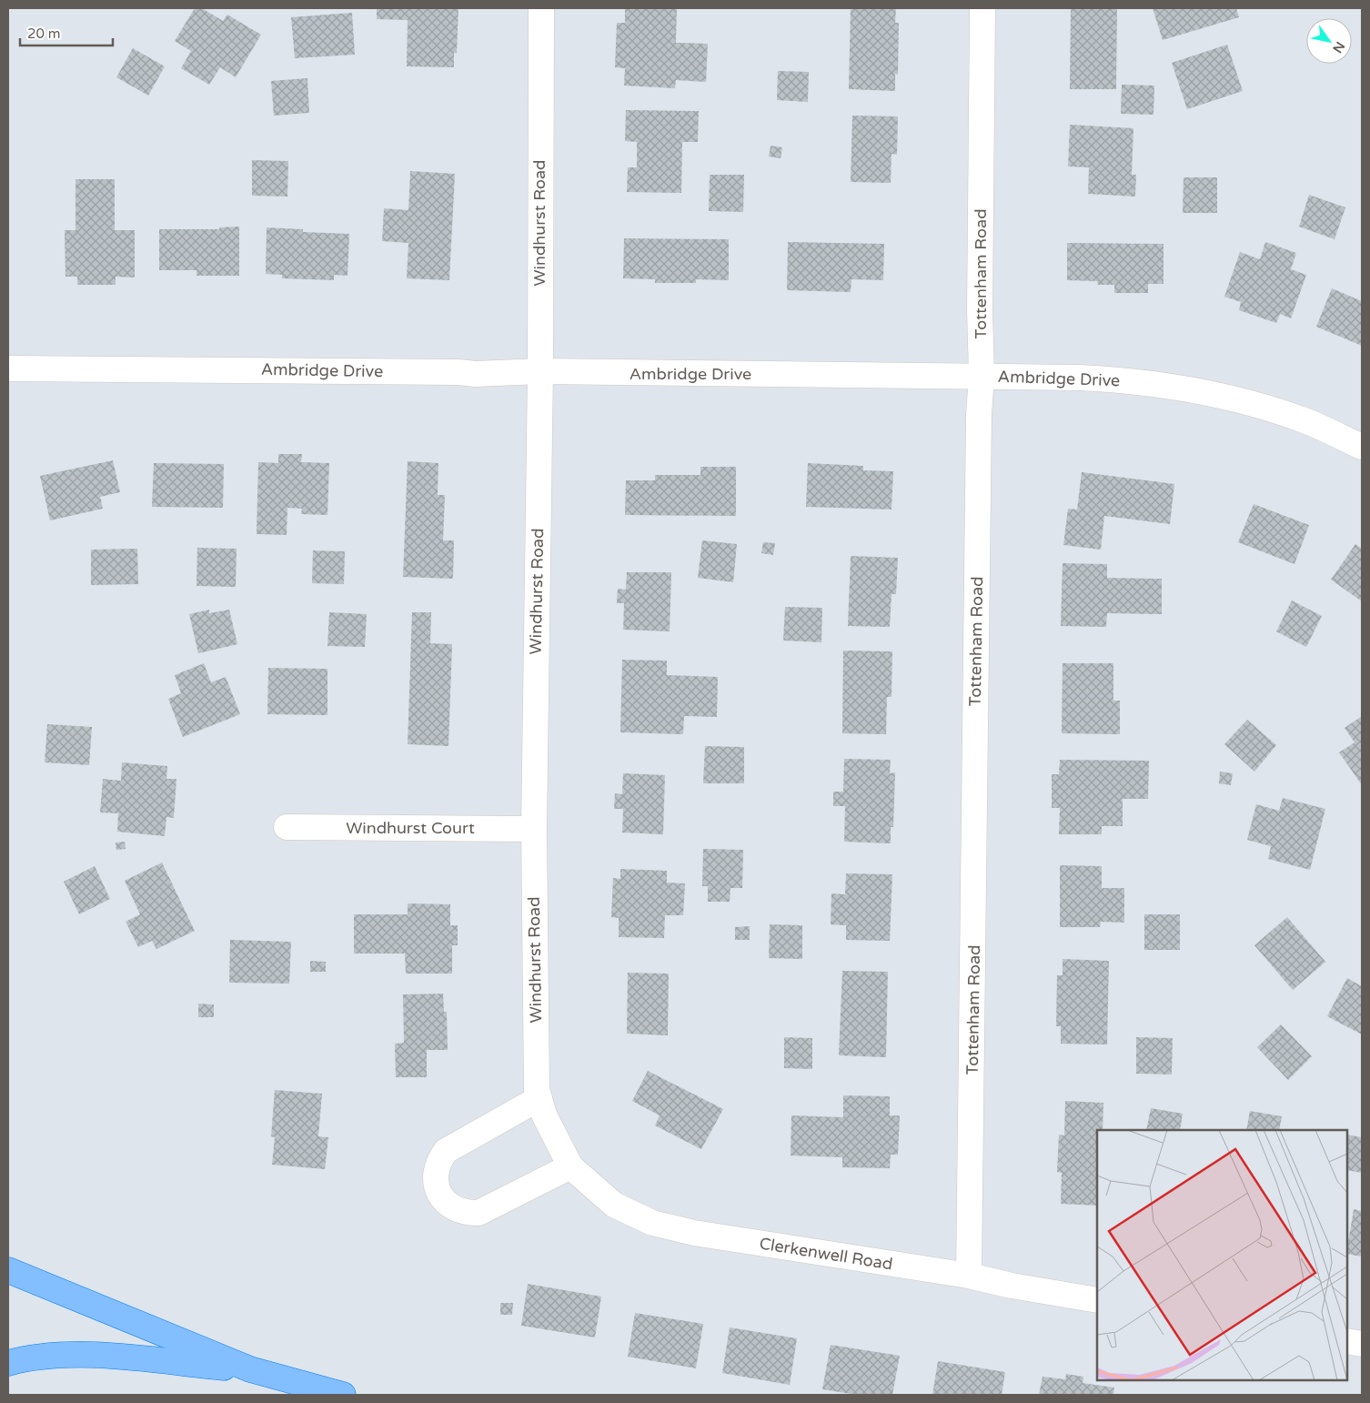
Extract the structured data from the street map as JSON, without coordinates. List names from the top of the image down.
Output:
{
  "streets": {
    "street": [
      "Windhurst Road",
      "Tottenham Road",
      "Ambridge Drive",
      "Windhurst Court",
      "Clerkenwell Road"
    ]
  },
  "crossings": [
    ["Windhurst Road", "Ambridge Drive"],
    ["Windhurst Road", "Windhurst Court"],
    ["Windhurst Road", "Clerkenwell Road"],
    ["Tottenham Road", "Ambridge Drive"],
    ["Tottenham Road", "Clerkenwell Road"]
  ],
  "scale_bar": "20 m",
  "north": "bottom right"
}
